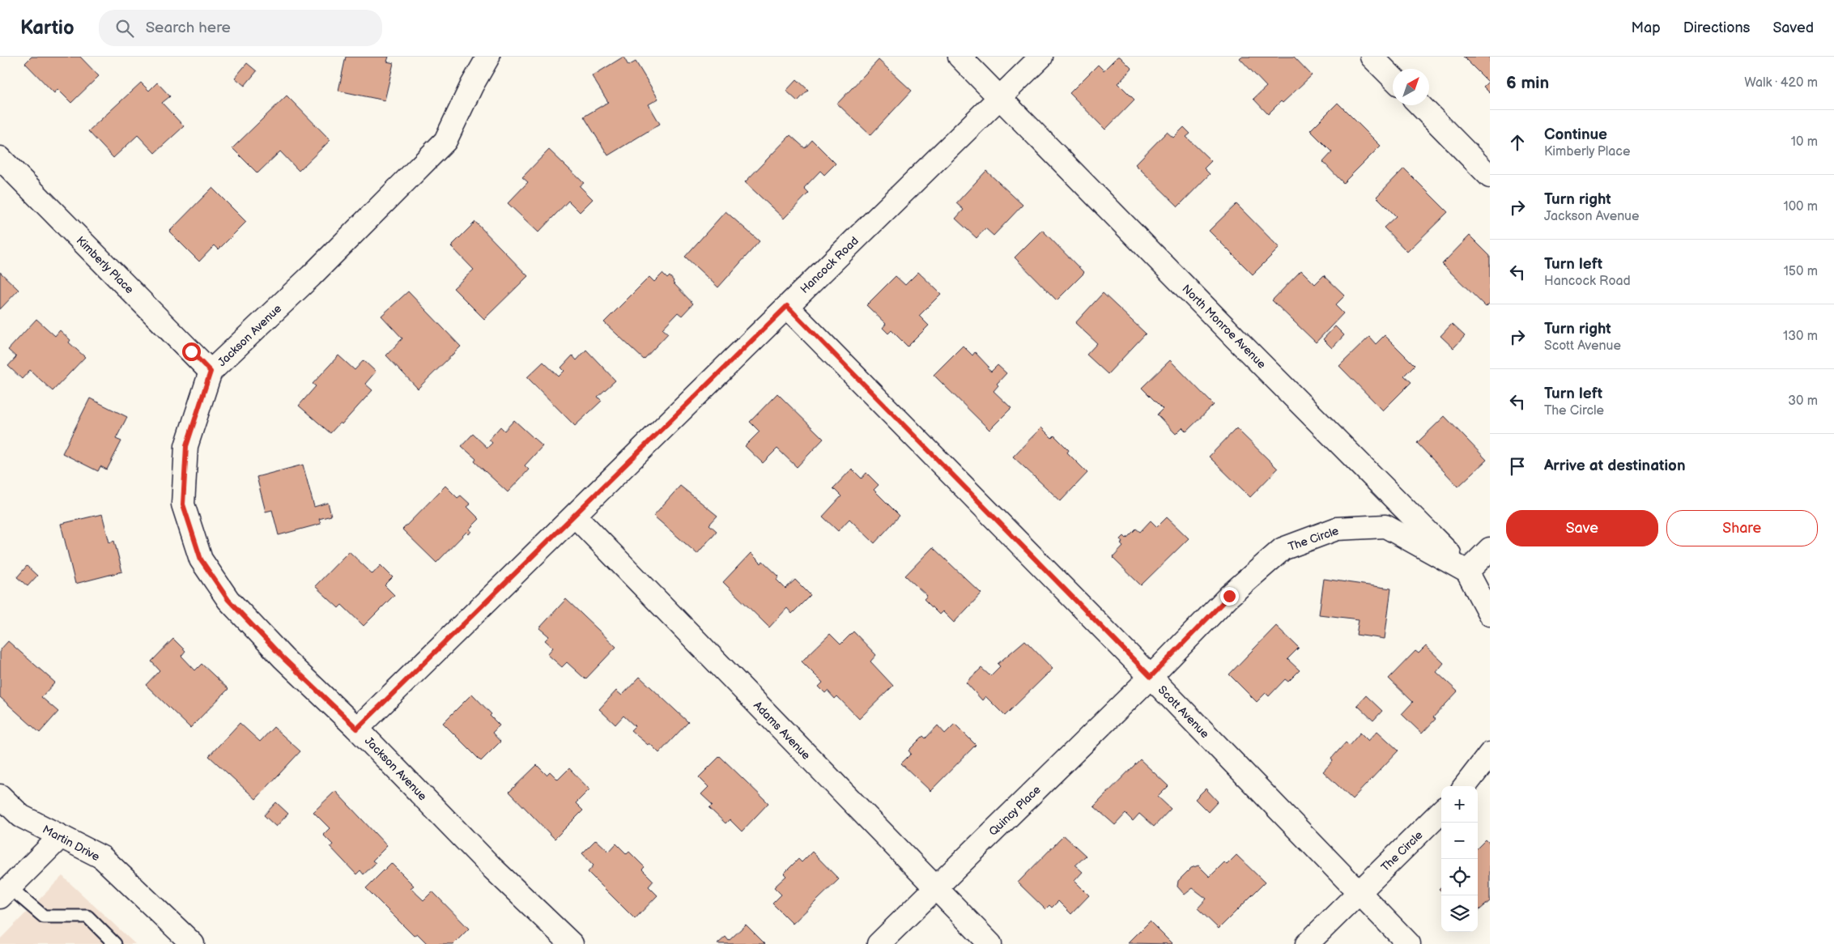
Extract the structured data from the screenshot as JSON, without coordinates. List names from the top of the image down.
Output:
{
  "streets": {
    "street": [
      "Kimberly Place",
      "Hancock Road",
      "North Monroe Avenue",
      "Jackson Avenue",
      "The Circle",
      "Scott Avenue",
      "Adams Avenue",
      "Quincy Place",
      "Martin Drive"
    ]
  },
  "crossings": [
    ["Kimberly Place", "Jackson Avenue"],
    ["Hancock Road", "North Monroe Avenue"],
    ["Hancock Road", "Jackson Avenue"],
    ["Hancock Road", "Scott Avenue"],
    ["Hancock Road", "Adams Avenue"],
    ["North Monroe Avenue", "The Circle"],
    ["The Circle", "Scott Avenue"],
    ["The Circle", "Quincy Place"],
    ["Scott Avenue", "Quincy Place"],
    ["Adams Avenue", "Quincy Place"]
  ],
  "north": "top right",
  "page": {
    "header": "Kartio",
    "search": "Search here",
    "nav": ["Map", "Directions", "Saved"],
    "heading": ["6 min", "Walk · 420 m"],
    "list": [
      ["Continue", "Kimberly Place", "10 m"],
      ["Turn right", "Jackson Avenue", "100 m"],
      ["Turn left", "Hancock Road", "150 m"],
      ["Turn right", "Scott Avenue", "130 m"],
      ["Turn left", "The Circle", "30 m"],
      "Arrive at destination"
    ],
    "buttons": ["Save", "Share"],
    "map_buttons": ["+", "−"]
  }
}
